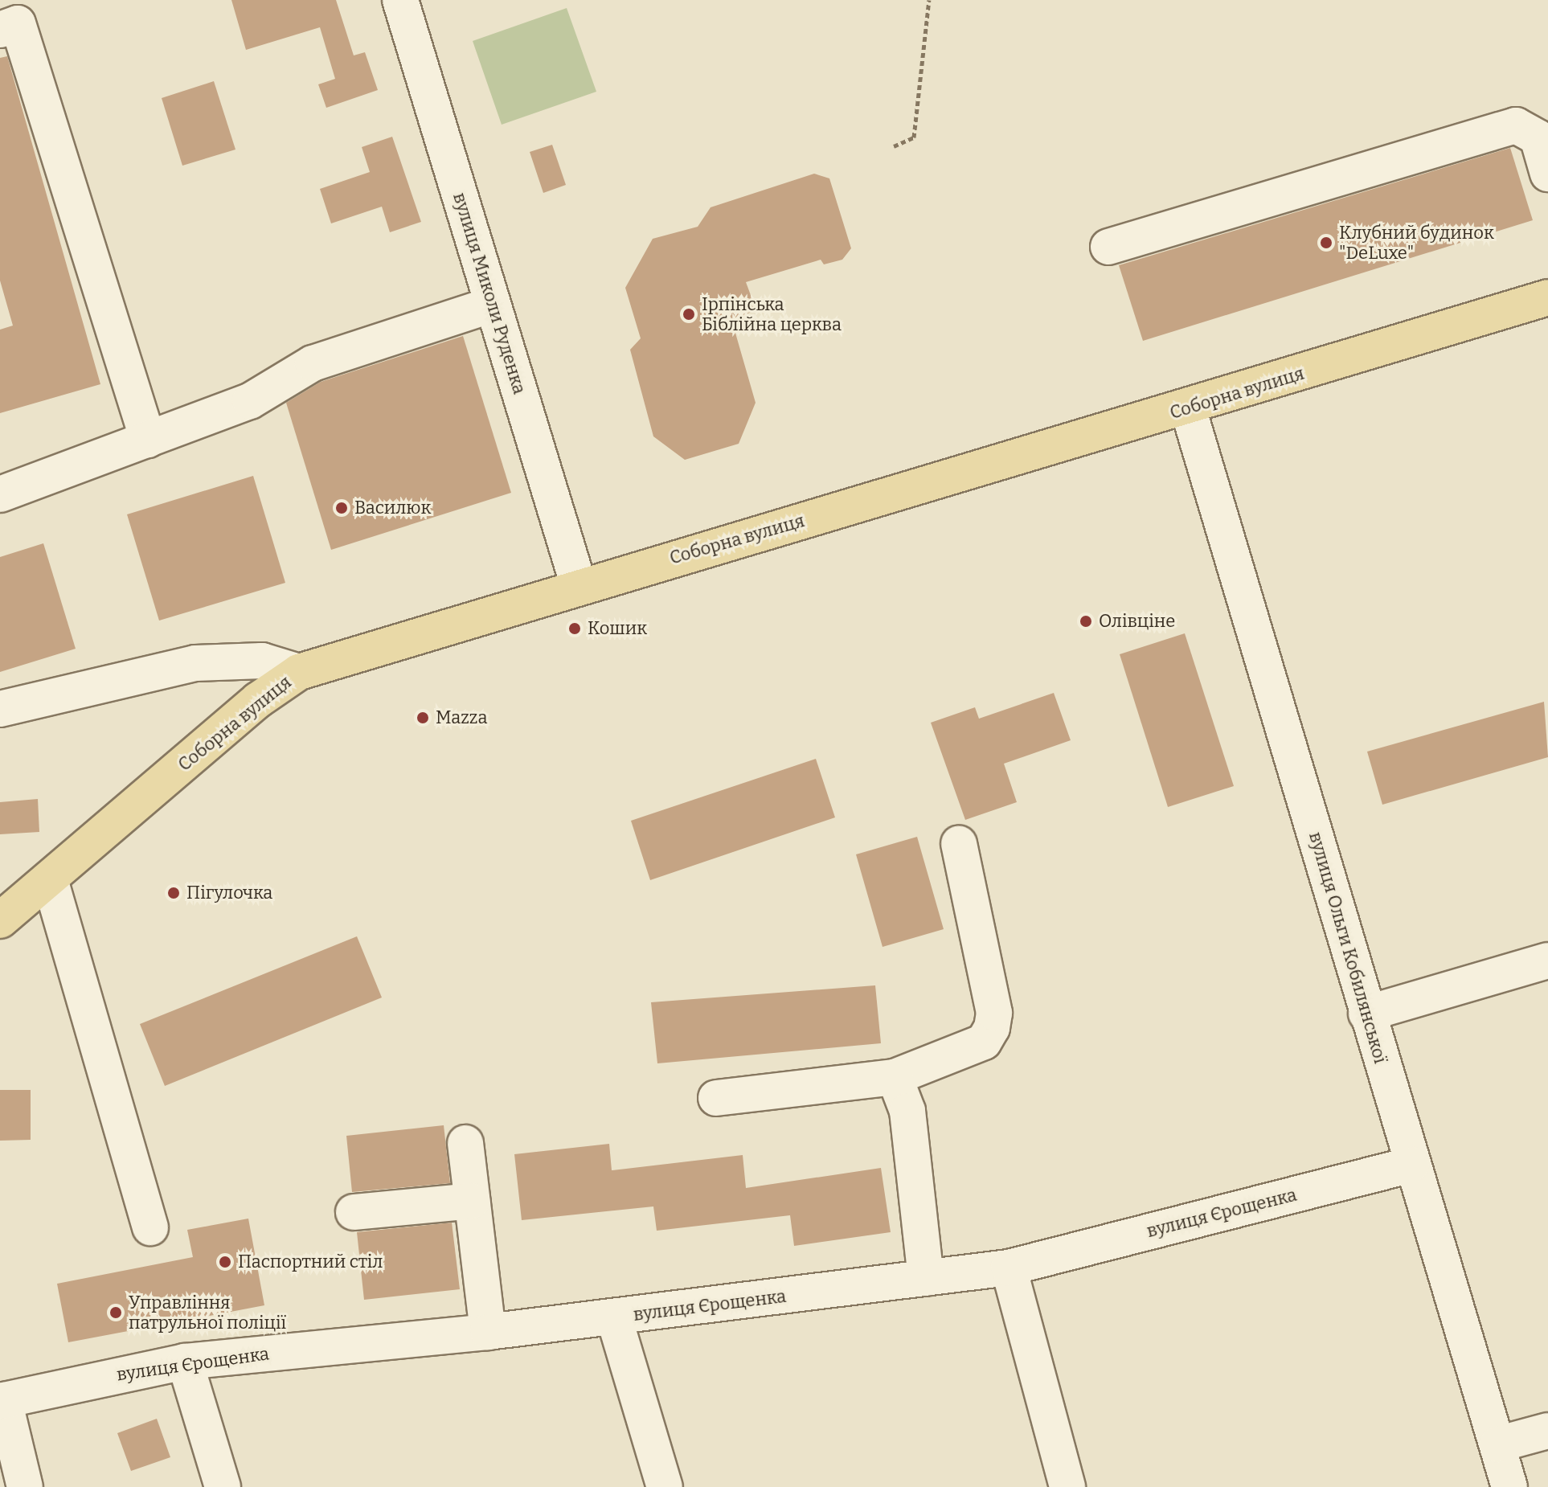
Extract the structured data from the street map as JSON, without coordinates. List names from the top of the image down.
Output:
{
  "streets": {
    "main road": ["Соборна вулиця"],
    "street": ["вулиця Миколи Руденка", "вулиця Ольги Кобилянської", "вулиця Єрощенка"]
  },
  "crossings": [
    ["вулиця Миколи Руденка", "Соборна вулиця"],
    ["Соборна вулиця", "вулиця Ольги Кобилянської"],
    ["вулиця Ольги Кобилянської", "вулиця Єрощенка"]
  ],
  "places": [
    "Клубний будинок \"DeLuxe\"",
    "Ірпінська Біблійна церква",
    "Василюк",
    "Олівціне",
    "Кошик",
    "Mazza",
    "Пігулочка",
    "Паспортний стіл",
    "Управління патрульної поліції"
  ]
}
